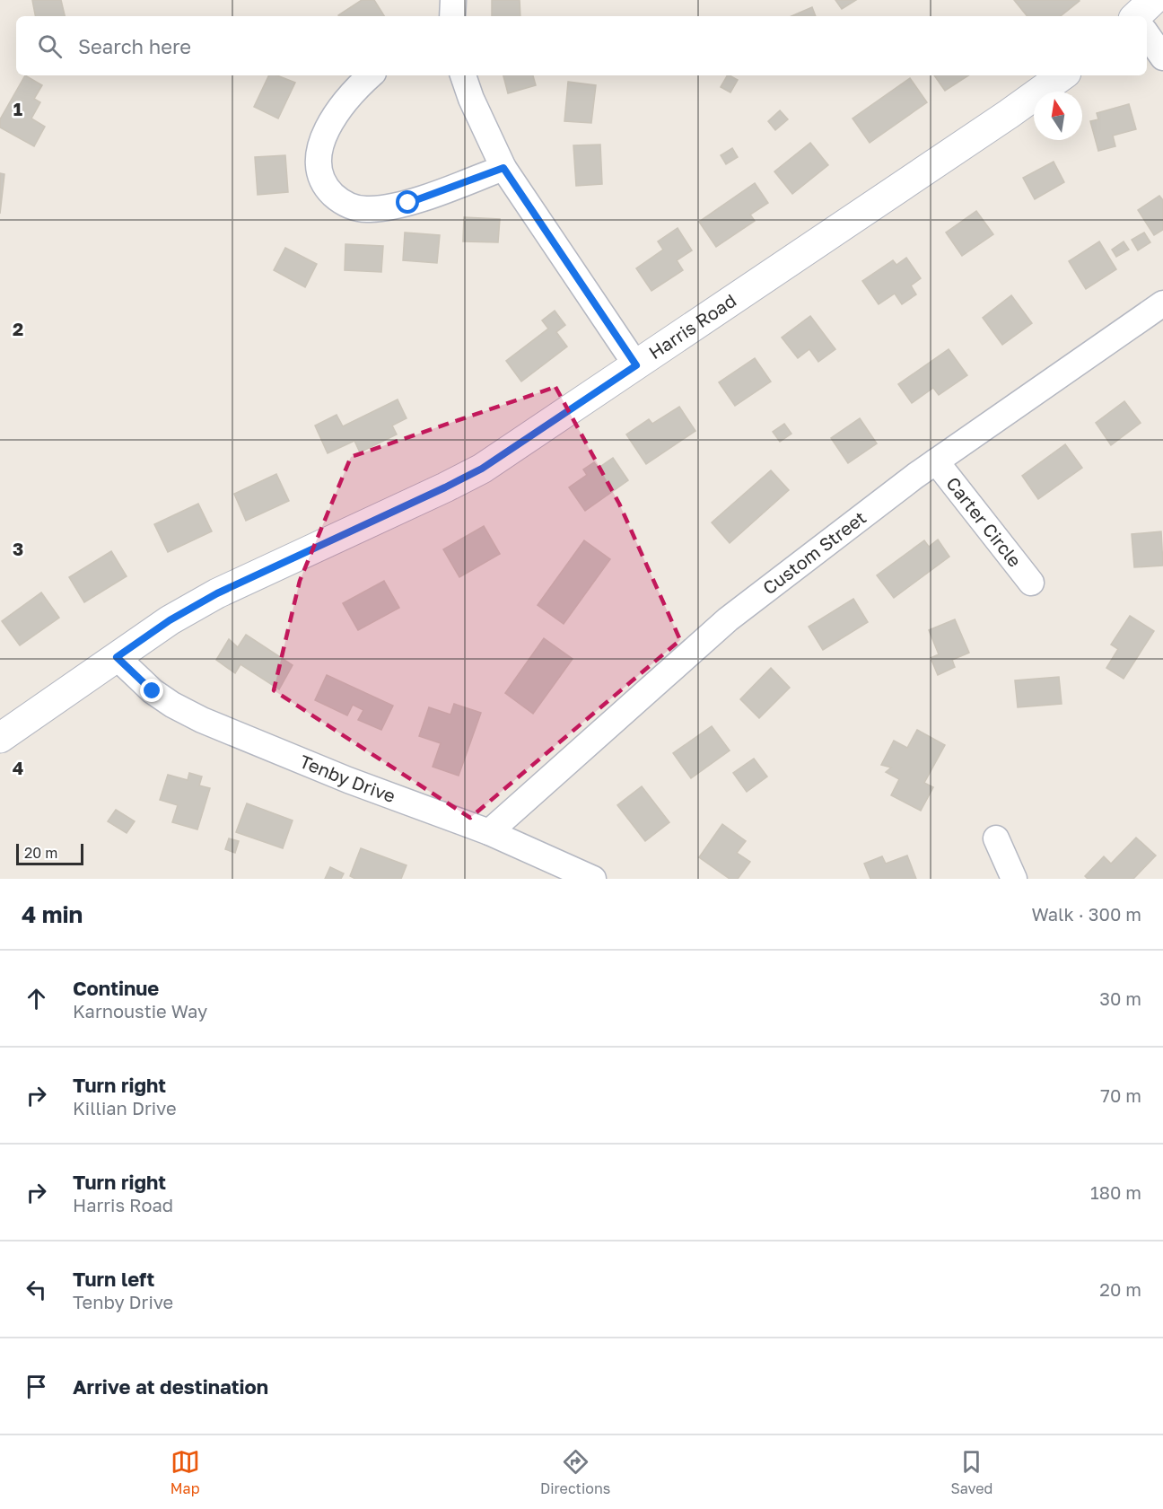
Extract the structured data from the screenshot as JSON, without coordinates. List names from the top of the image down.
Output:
{
  "streets": {
    "street": [
      "Harris Road",
      "Carter Circle",
      "Custom Street",
      "Tenby Drive"
    ]
  },
  "crossings": [
    ["Harris Road", "Tenby Drive"],
    ["Carter Circle", "Custom Street"],
    ["Custom Street", "Tenby Drive"]
  ],
  "scale_bar": "20 m",
  "north": "top",
  "page": {
    "search": "Search here",
    "scale": "20 m",
    "heading": ["4 min", "Walk · 300 m"],
    "list": [
      ["Continue", "Karnoustie Way", "30 m"],
      ["Turn right", "Killian Drive", "70 m"],
      ["Turn right", "Harris Road", "180 m"],
      ["Turn left", "Tenby Drive", "20 m"],
      "Arrive at destination"
    ],
    "nav": ["Map", "Directions", "Saved"]
  },
  "grid": {
    "rows": [
      "1",
      "2",
      "3",
      "4"
    ]
  }
}
